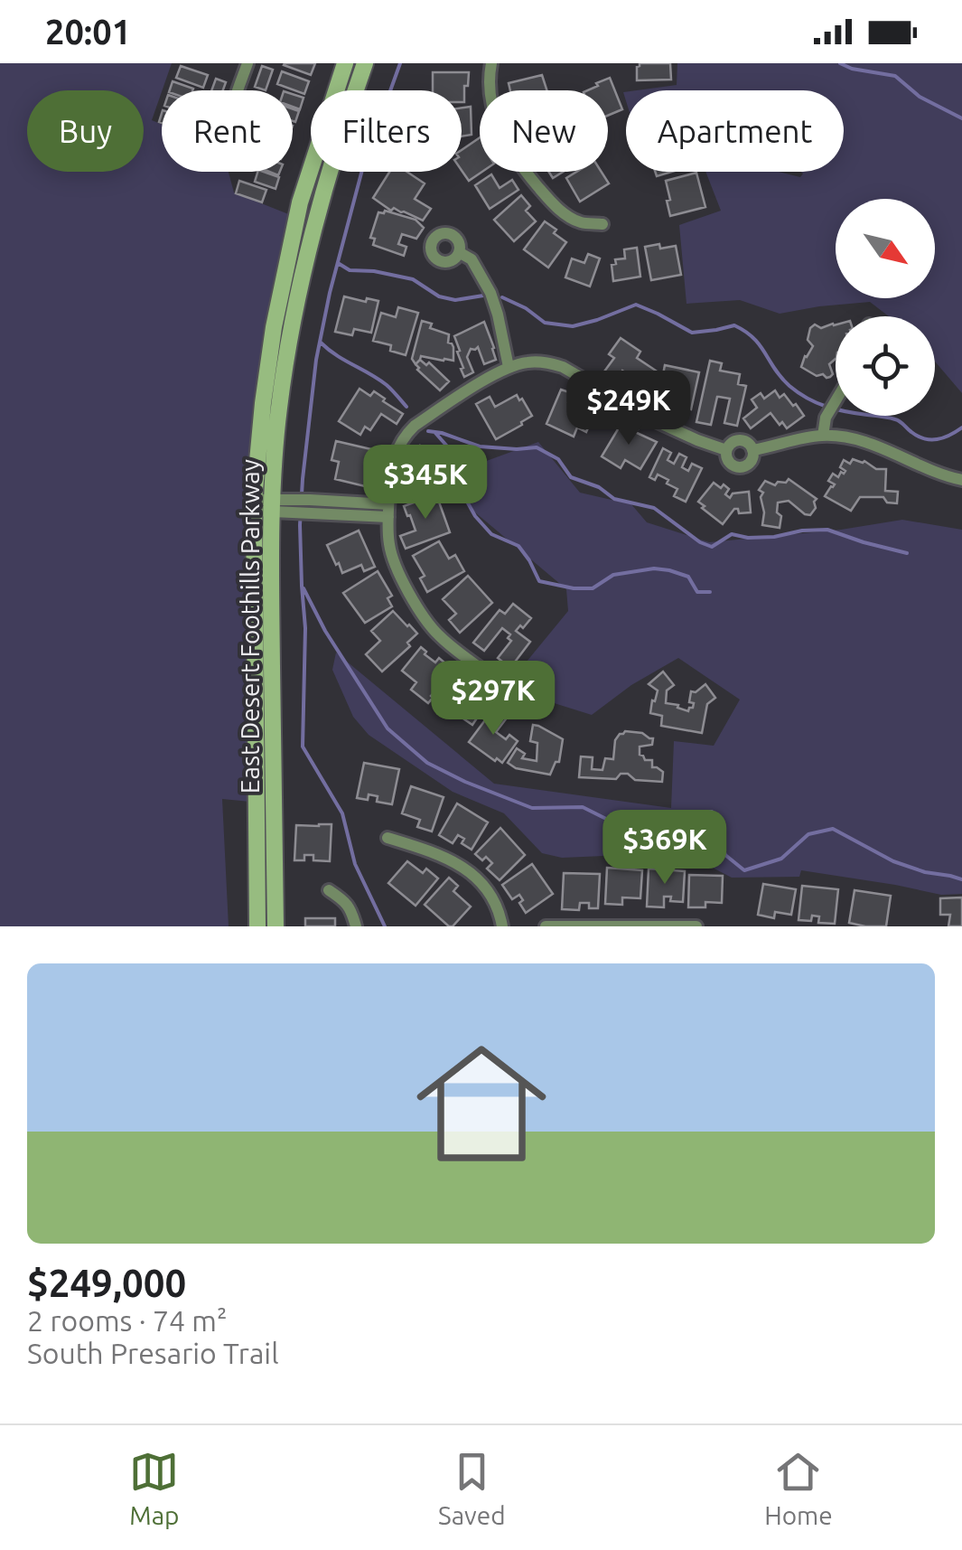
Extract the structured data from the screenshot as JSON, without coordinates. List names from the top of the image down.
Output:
{
  "streets": {
    "street": ["East Desert Foothills Parkway"]
  },
  "north": "bottom right",
  "page": {
    "status": "20:01",
    "chip": [
      "Buy",
      "Rent",
      "Filters",
      "New",
      "Apartment"
    ],
    "price": [
      "$249K",
      "$345K",
      "$297K",
      "$369K"
    ],
    "list": [
      {
        "name": "$249,000",
        "note": "2 rooms · 74 m² · South Presario Trail"
      }
    ],
    "tabs": ["Map", "Saved", "Home"]
  }
}
